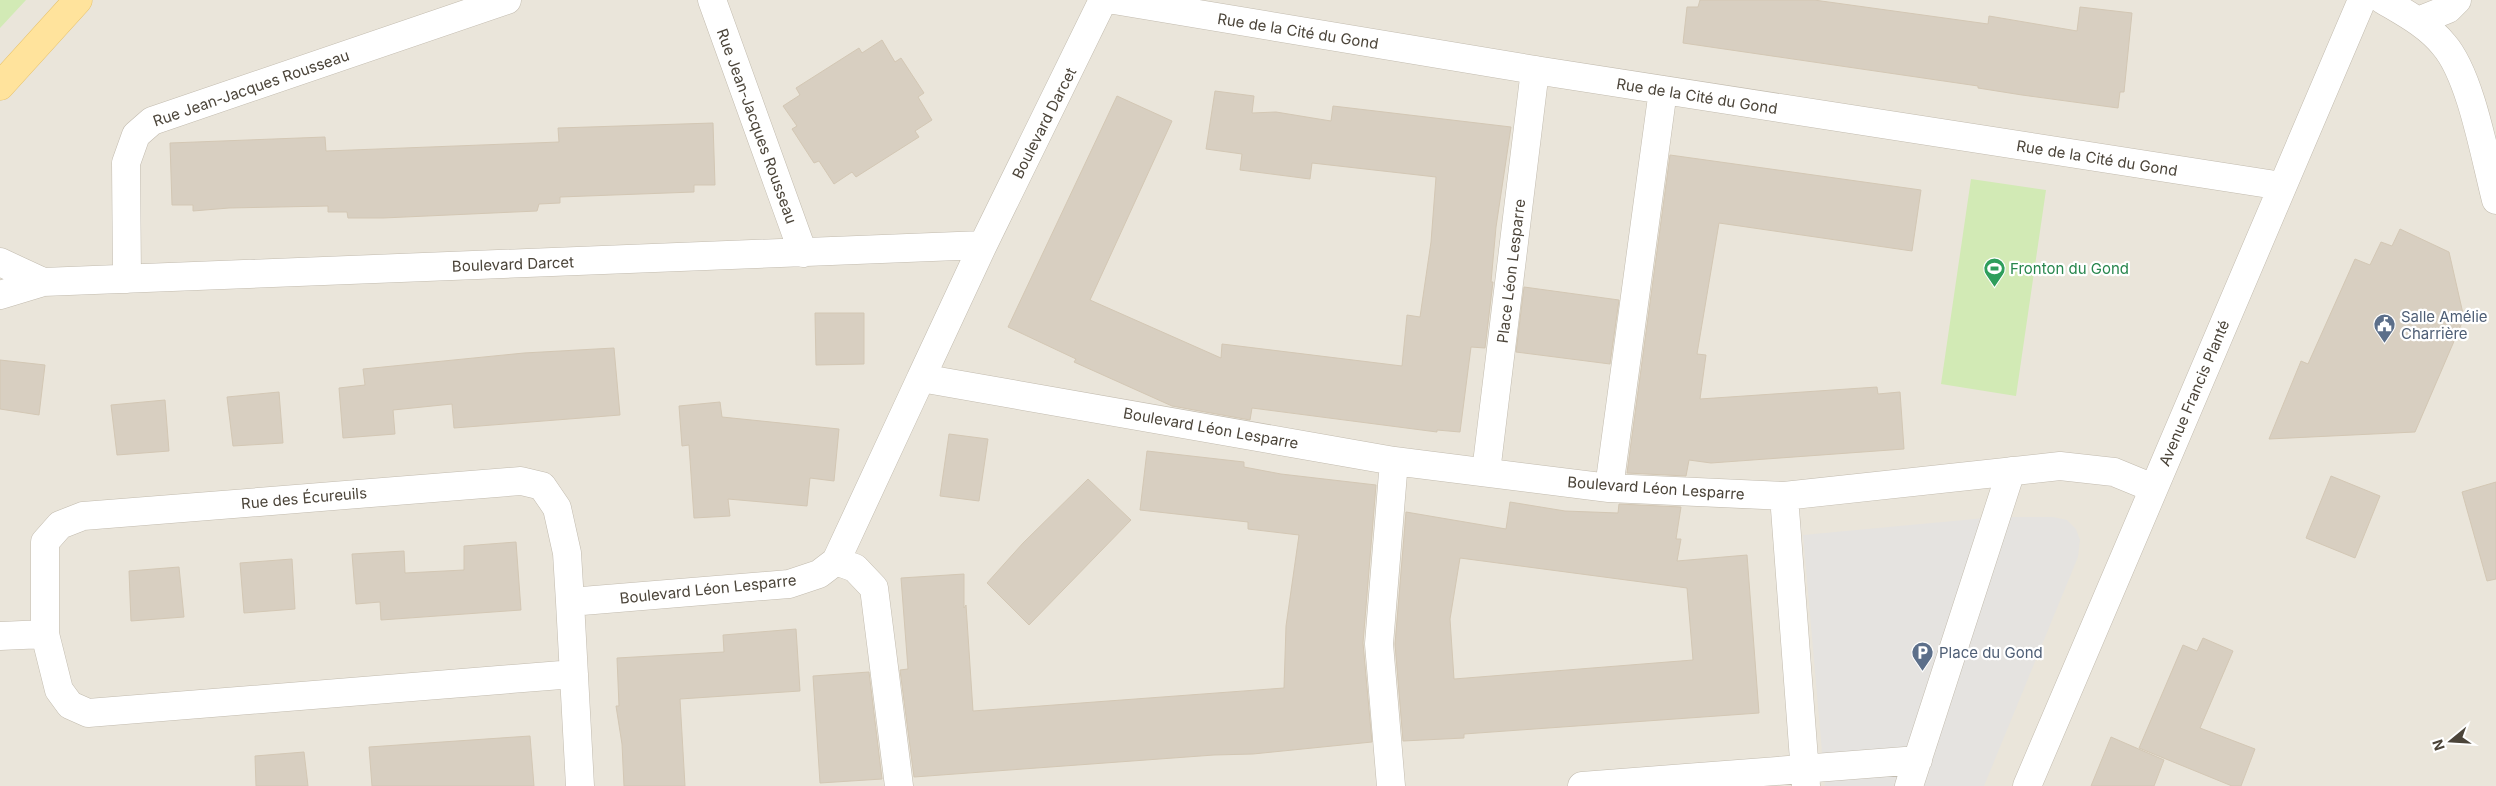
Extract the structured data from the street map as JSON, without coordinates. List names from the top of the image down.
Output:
{
  "streets": {
    "street": [
      "Rue de la Cité du Gond",
      "Rue Jean-Jacques Rousseau",
      "Boulevard Darcet",
      "Place Léon Lesparre",
      "Avenue Francis Planté",
      "Boulevard Léon Lesparre",
      "Rue des Écureuils"
    ]
  },
  "crossings": [
    ["Rue de la Cité du Gond", "Place Léon Lesparre"],
    ["Rue de la Cité du Gond", "Avenue Francis Planté"],
    ["Rue Jean-Jacques Rousseau", "Boulevard Darcet"],
    ["Boulevard Darcet", "Boulevard Léon Lesparre"],
    ["Place Léon Lesparre", "Boulevard Léon Lesparre"],
    ["Avenue Francis Planté", "Boulevard Léon Lesparre"],
    ["Boulevard Léon Lesparre", "Rue des Écureuils"]
  ],
  "places": {
    "sports": ["Fronton du Gond"],
    "public building": ["Salle Amélie Charrière"],
    "parking": ["Place du Gond"]
  },
  "north": "left"
}
